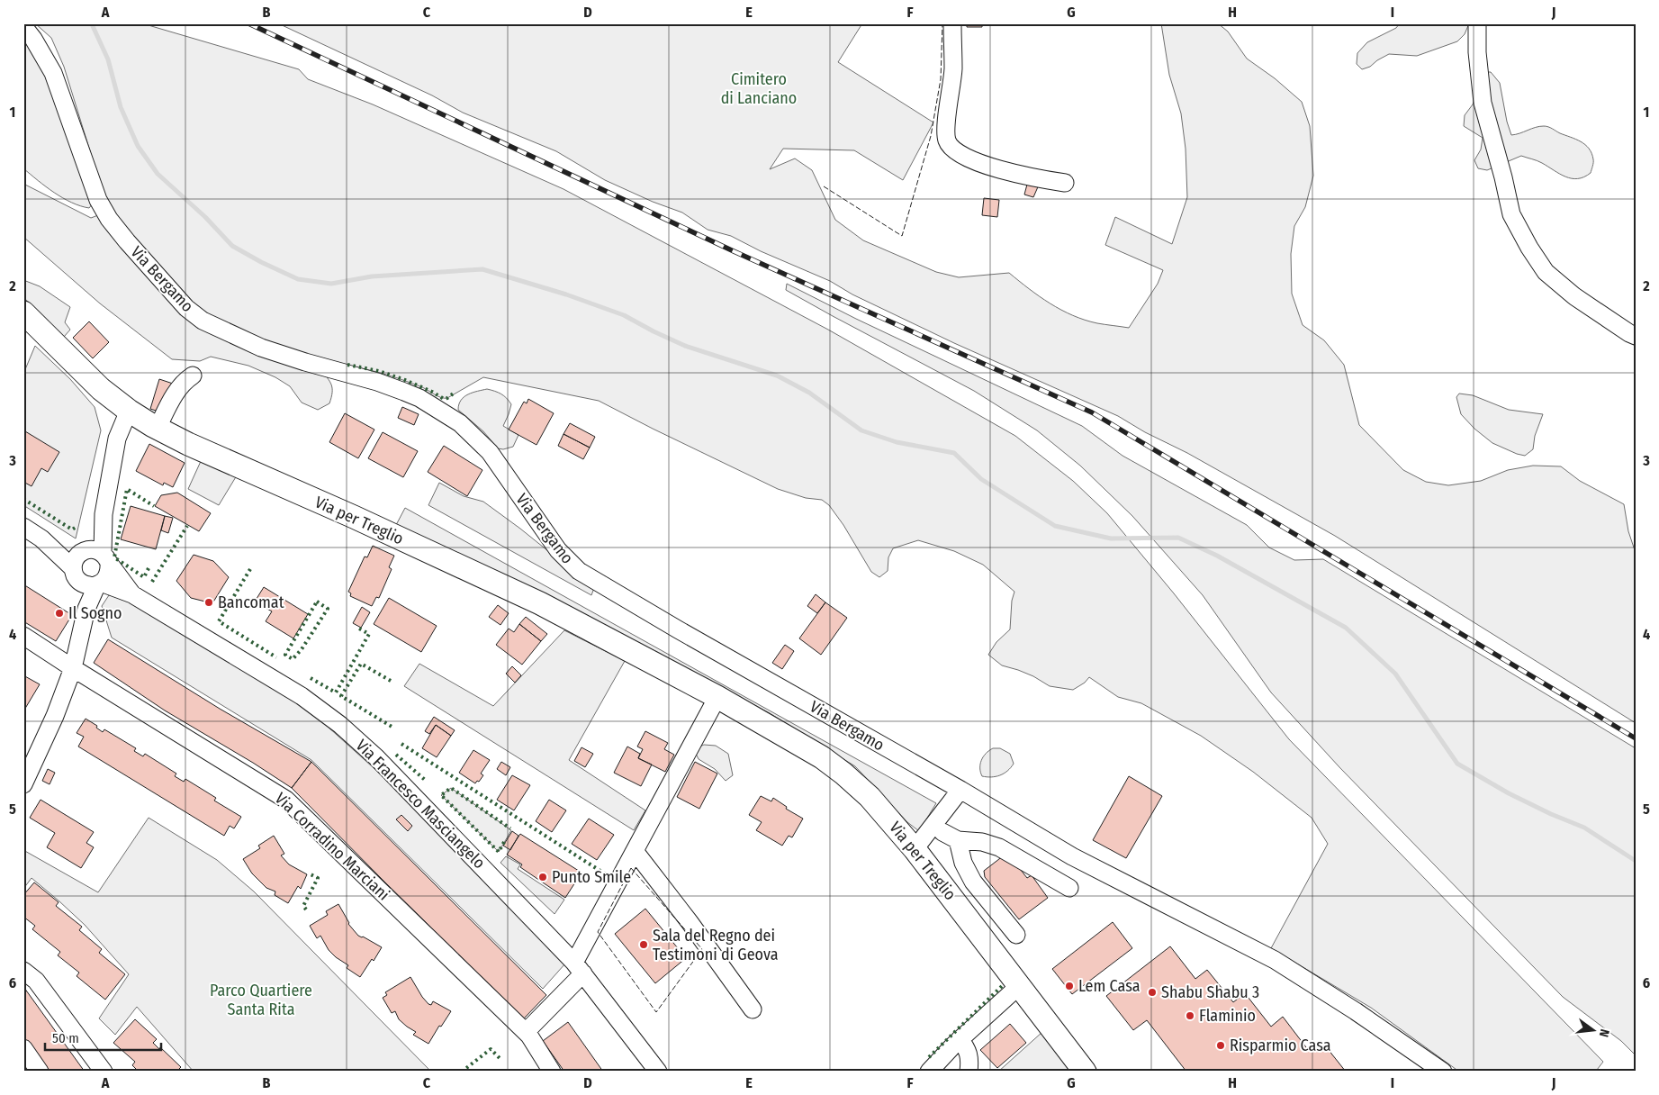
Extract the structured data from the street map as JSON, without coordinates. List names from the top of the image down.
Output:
{
  "streets": {
    "main road": ["Via per Treglio"],
    "street": ["Via Bergamo", "Via Francesco Masciangelo", "Via Corradino Marciani"]
  },
  "parks": ["Cimitero di Lanciano", "Parco Quartiere Santa Rita"],
  "places": [
    "Bancomat",
    "Il Sogno",
    "Punto Smile",
    "Sala del Regno dei Testimoni di Geova",
    "Lem Casa",
    "Shabu Shabu 3",
    "Flaminio",
    "Risparmio Casa"
  ],
  "scale_bar": "50 m",
  "north": "right",
  "grid": {
    "columns": [
      "A",
      "B",
      "C",
      "D",
      "E",
      "F",
      "G",
      "H",
      "I",
      "J"
    ],
    "rows": [
      "1",
      "2",
      "3",
      "4",
      "5",
      "6"
    ]
  }
}
